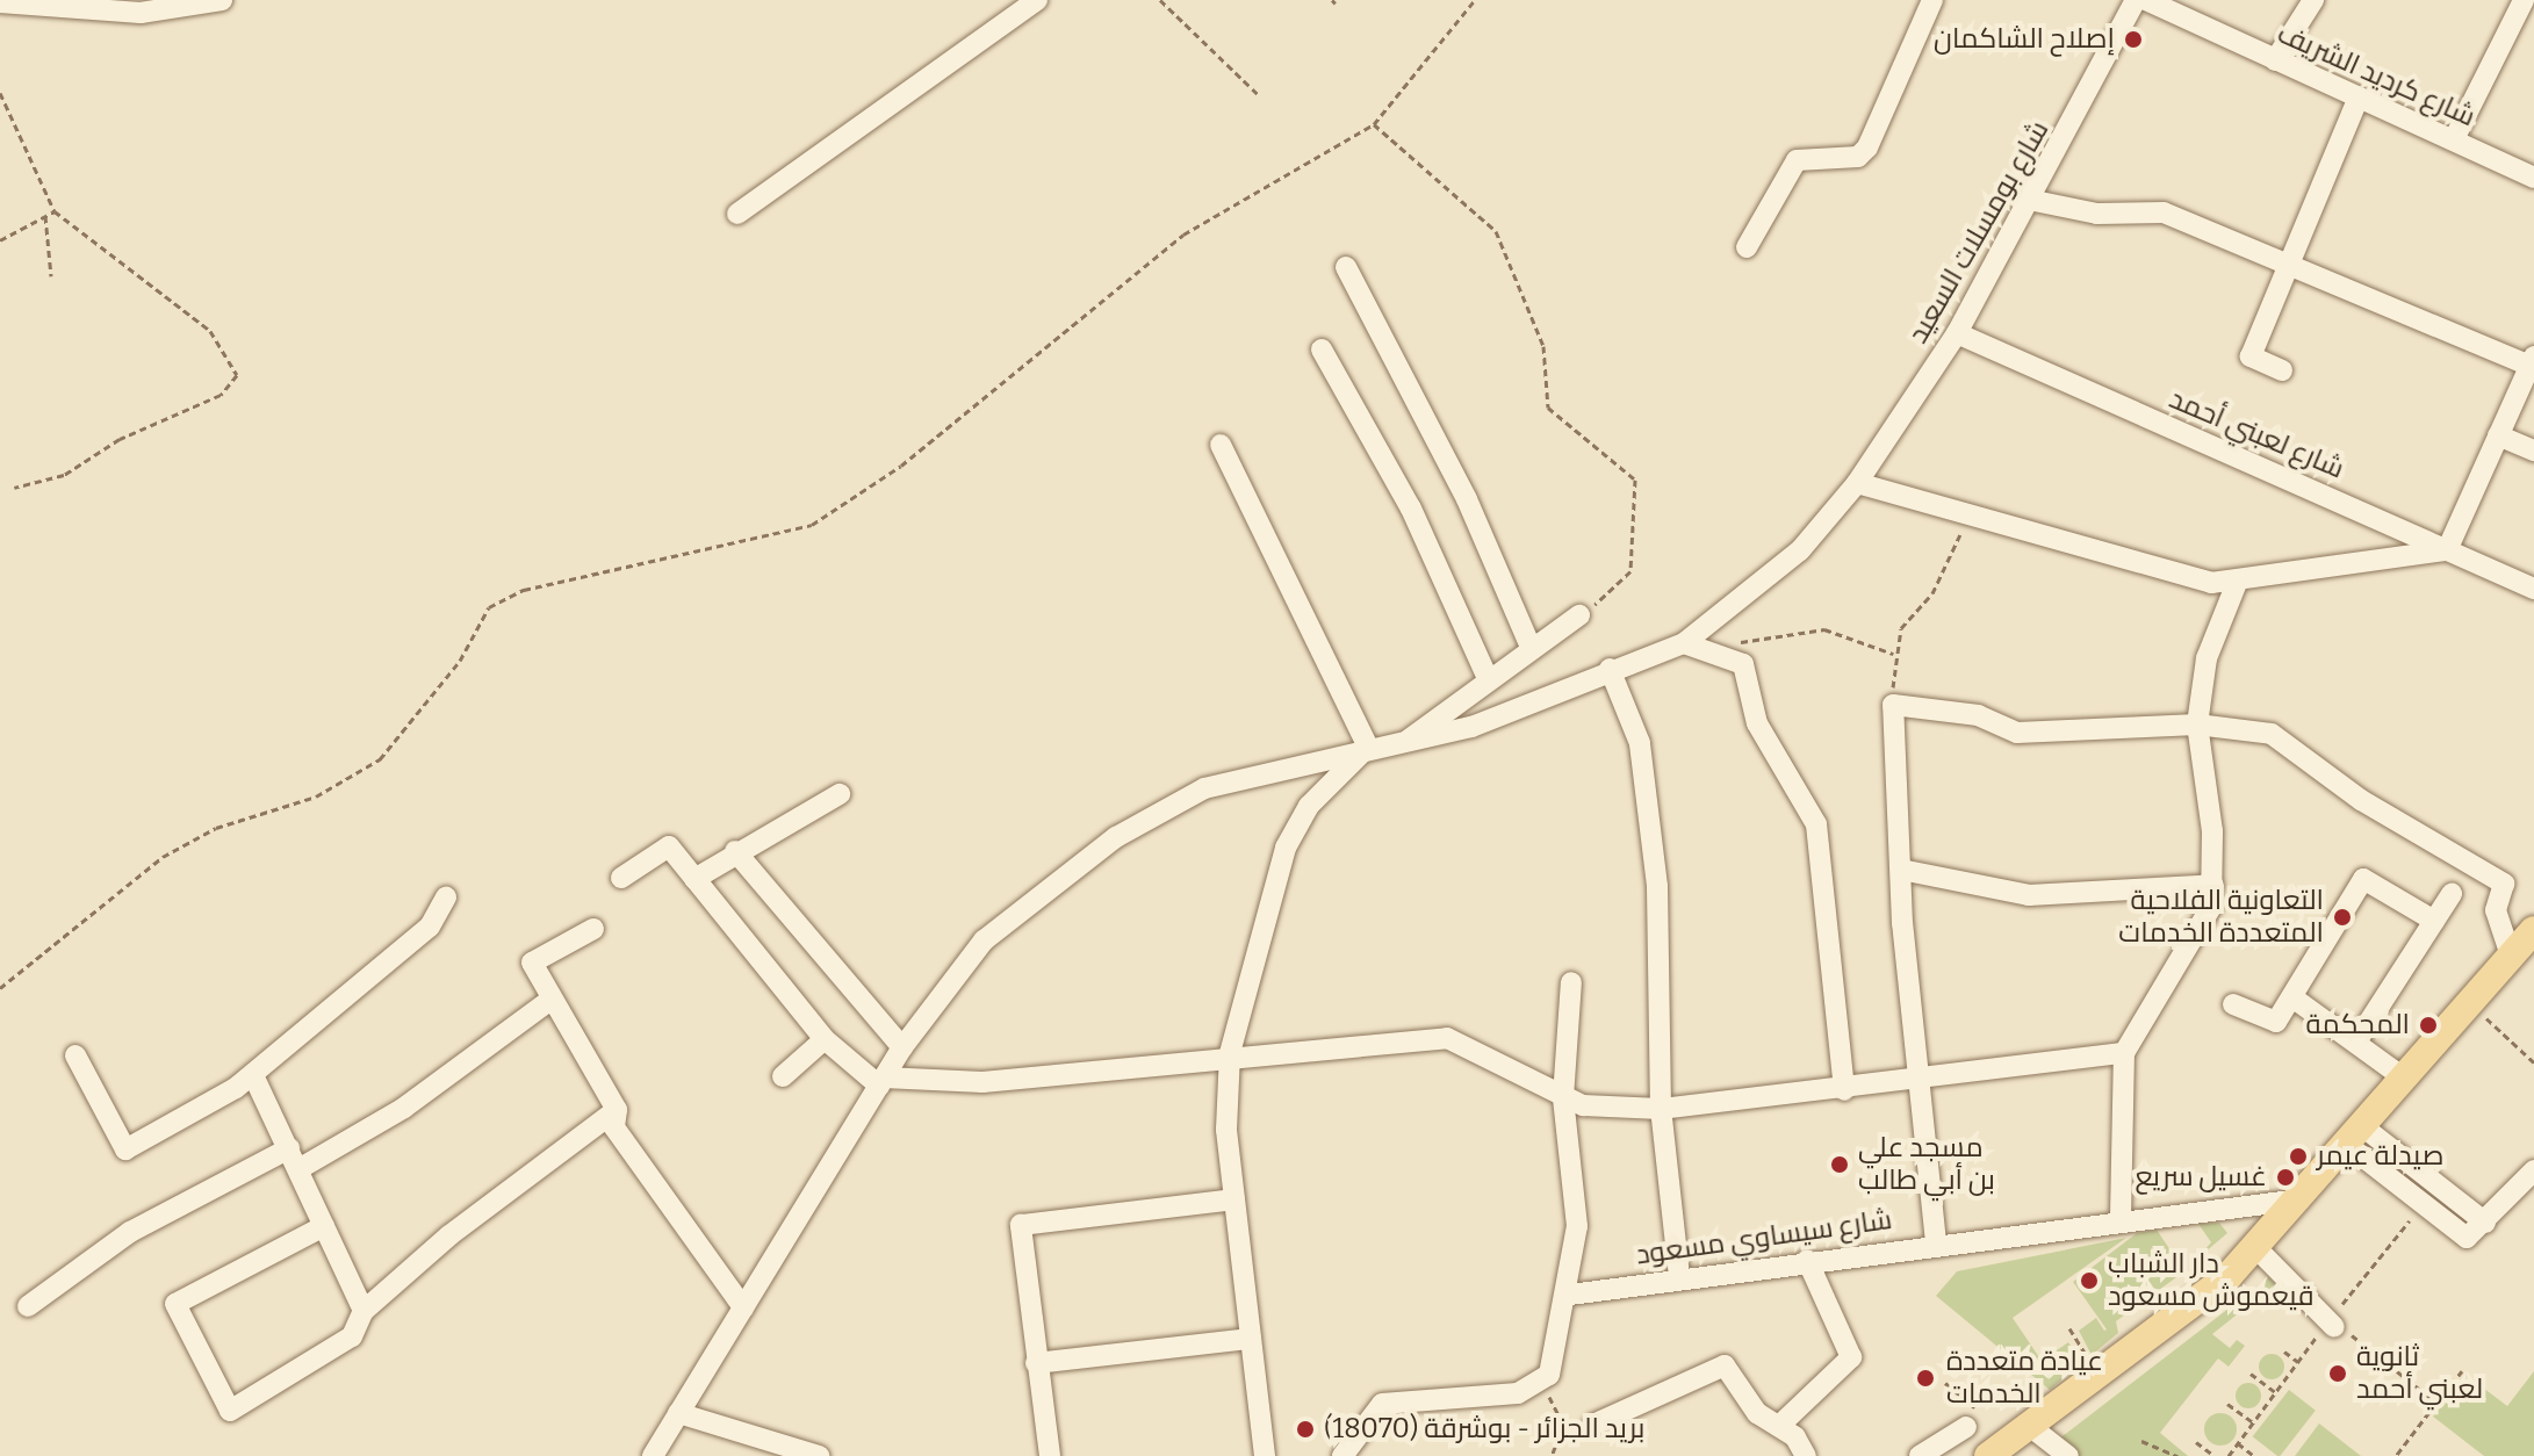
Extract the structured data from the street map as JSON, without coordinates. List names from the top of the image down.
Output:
{
  "streets": {
    "street": [
      "شارع كرديد الشريف",
      "شارع بومسلات السعيد",
      "شارع لعبني أحمد",
      "شارع سيساوي مسعود"
    ]
  },
  "crossings": [
    ["شارع كرديد الشريف", "شارع بومسلات السعيد"],
    ["شارع بومسلات السعيد", "شارع لعبني أحمد"]
  ],
  "places": [
    "إصلاح الشاكمان",
    "التعاونية الفلاحية المتعددة الخدمات",
    "المحكمة",
    "صيدلة عيمر",
    "مسجد علي بن أبي طالب",
    "غسيل سريع",
    "دار الشباب قيعموش مسعود",
    "ثانوية لعبني أحمد",
    "عيادة متعددة الخدمات",
    "بريد الجزائر - بوشرقة (18070)"
  ]
}
